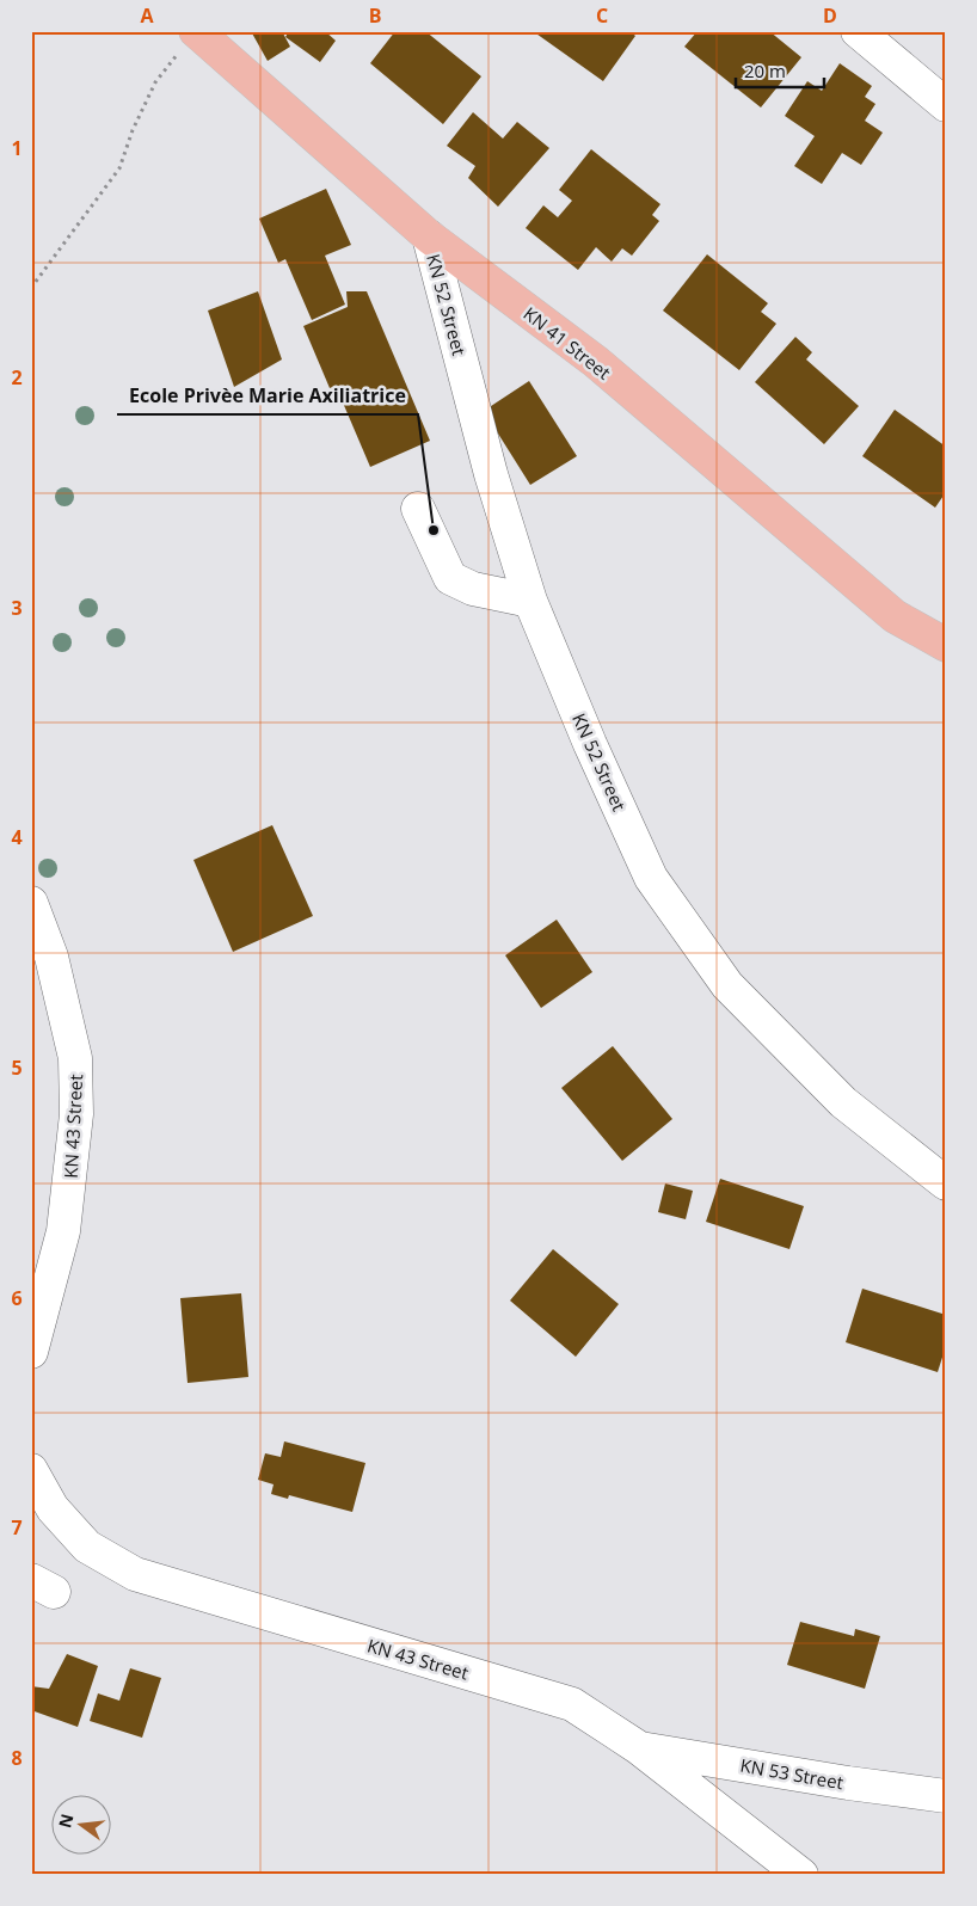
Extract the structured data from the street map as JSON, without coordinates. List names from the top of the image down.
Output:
{
  "streets": {
    "main road": ["KN 41 Street"],
    "street": ["KN 52 Street", "KN 43 Street", "KN 53 Street"]
  },
  "crossings": [
    ["KN 52 Street", "KN 41 Street"],
    ["KN 43 Street", "KN 53 Street"]
  ],
  "places": ["Ecole Privèe Marie Axiliatrice"],
  "scale_bar": "20 m",
  "north": "left",
  "grid": {
    "columns": [
      "A",
      "B",
      "C",
      "D"
    ],
    "rows": [
      "1",
      "2",
      "3",
      "4",
      "5",
      "6",
      "7",
      "8"
    ]
  }
}
